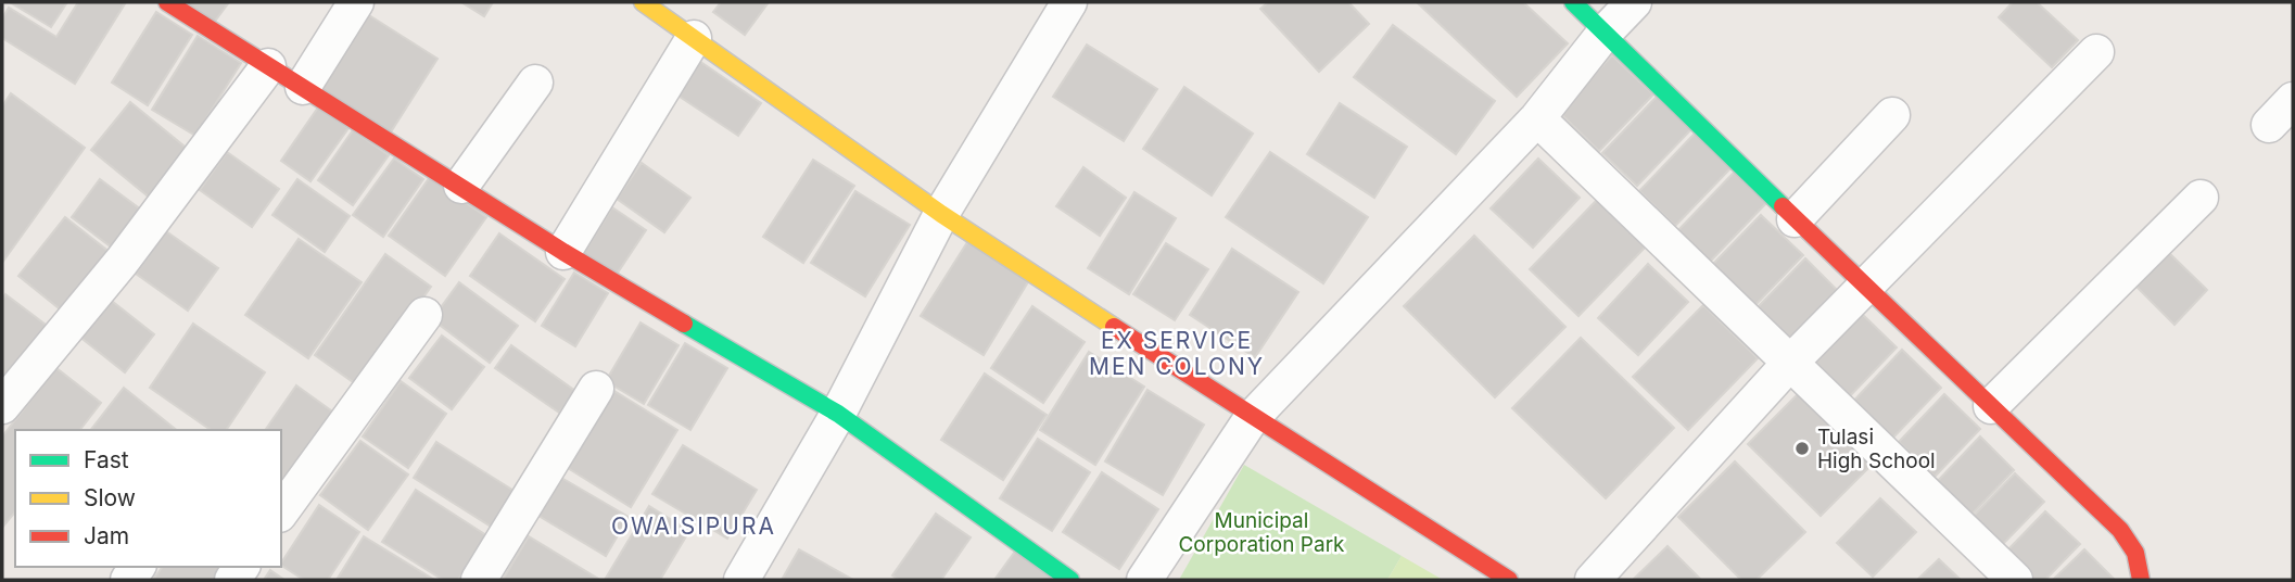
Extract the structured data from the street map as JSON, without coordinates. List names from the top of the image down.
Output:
{
  "districts": ["EX SERVICE MEN COLONY", "OWAISIPURA"],
  "parks": ["Municipal Corporation Park"],
  "places": ["Tulasi High School"],
  "legend": ["Fast", "Slow", "Jam"]
}
